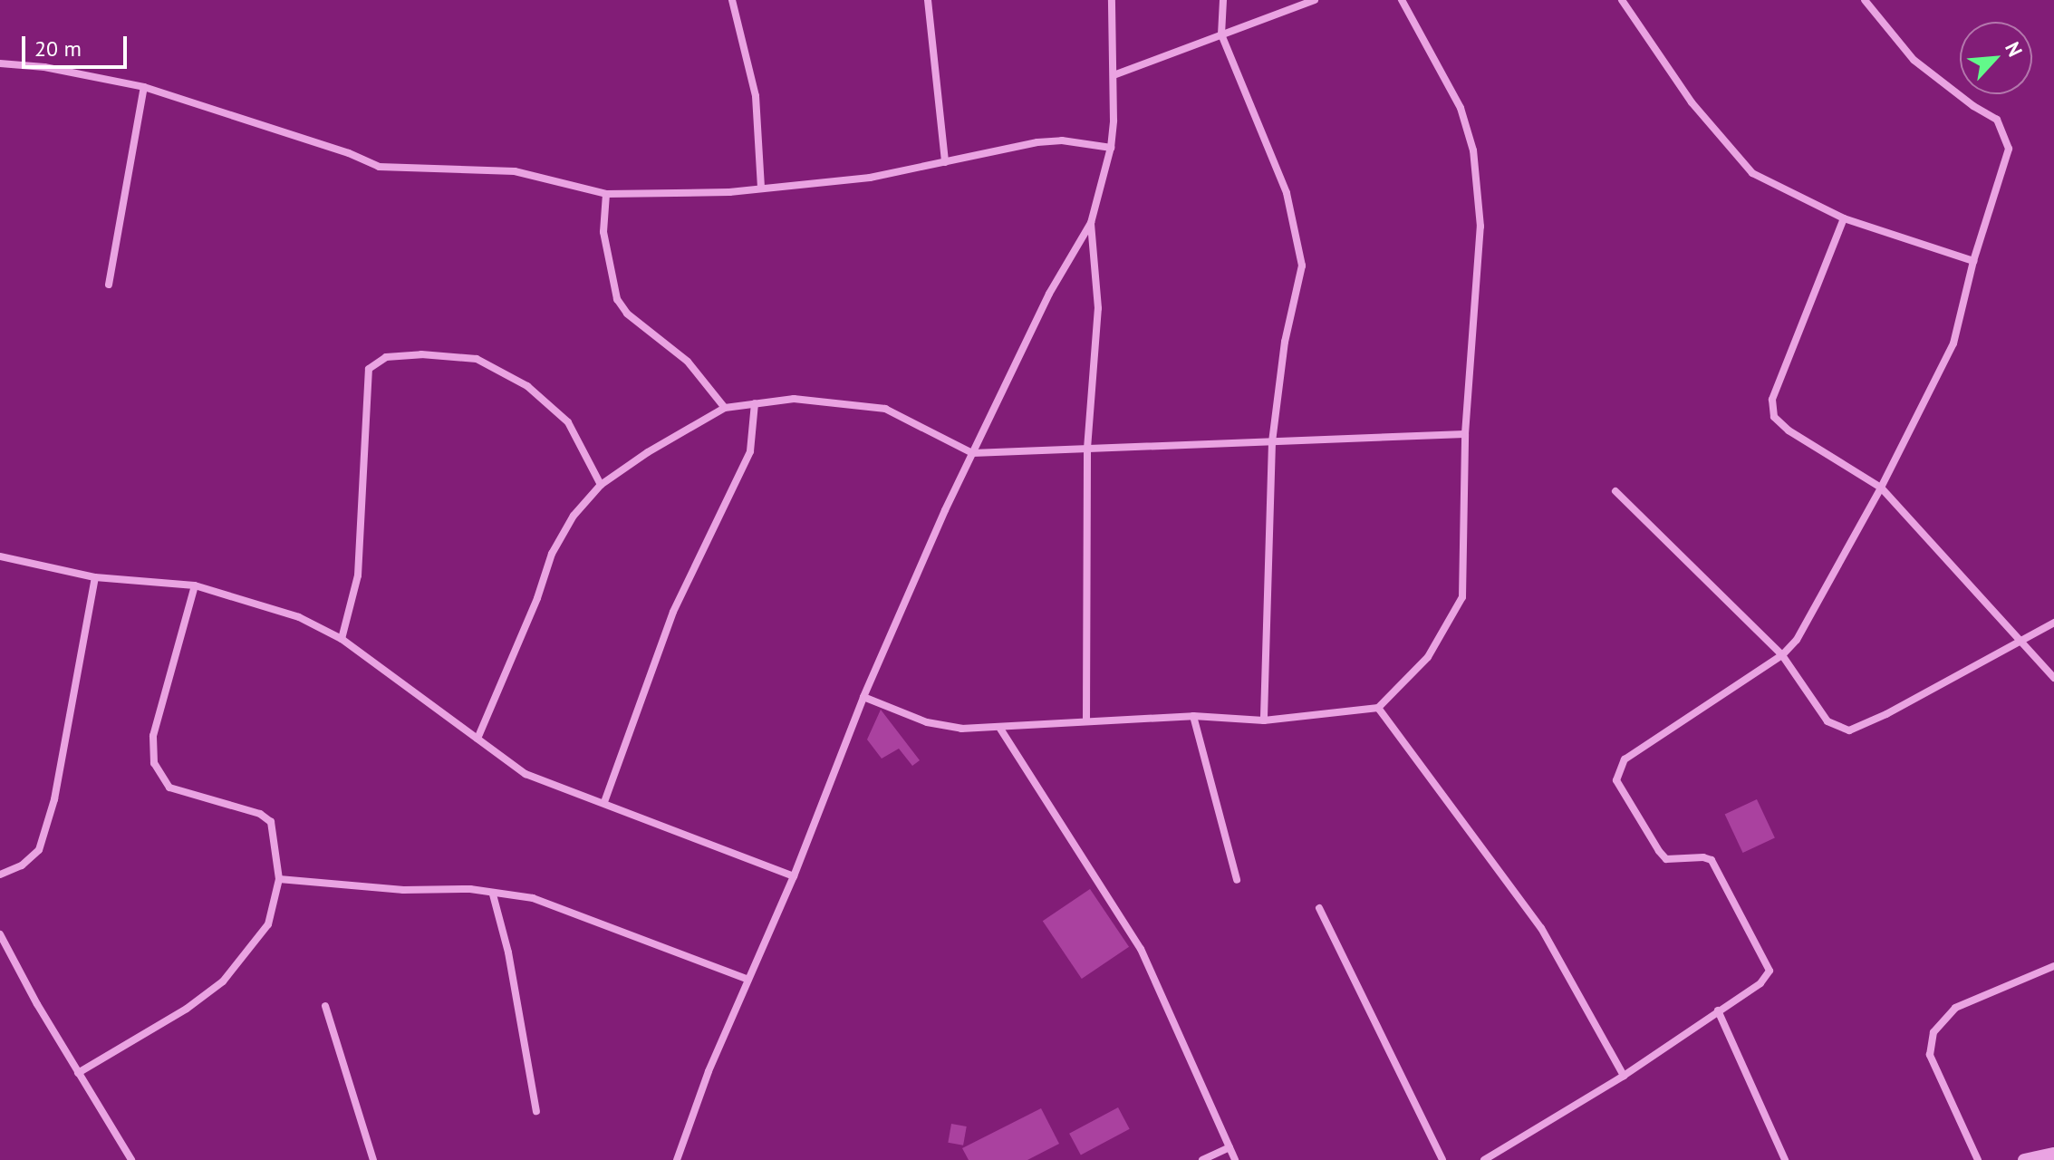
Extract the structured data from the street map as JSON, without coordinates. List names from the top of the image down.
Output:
{
  "scale_bar": "20 m",
  "north": "top right"
}
